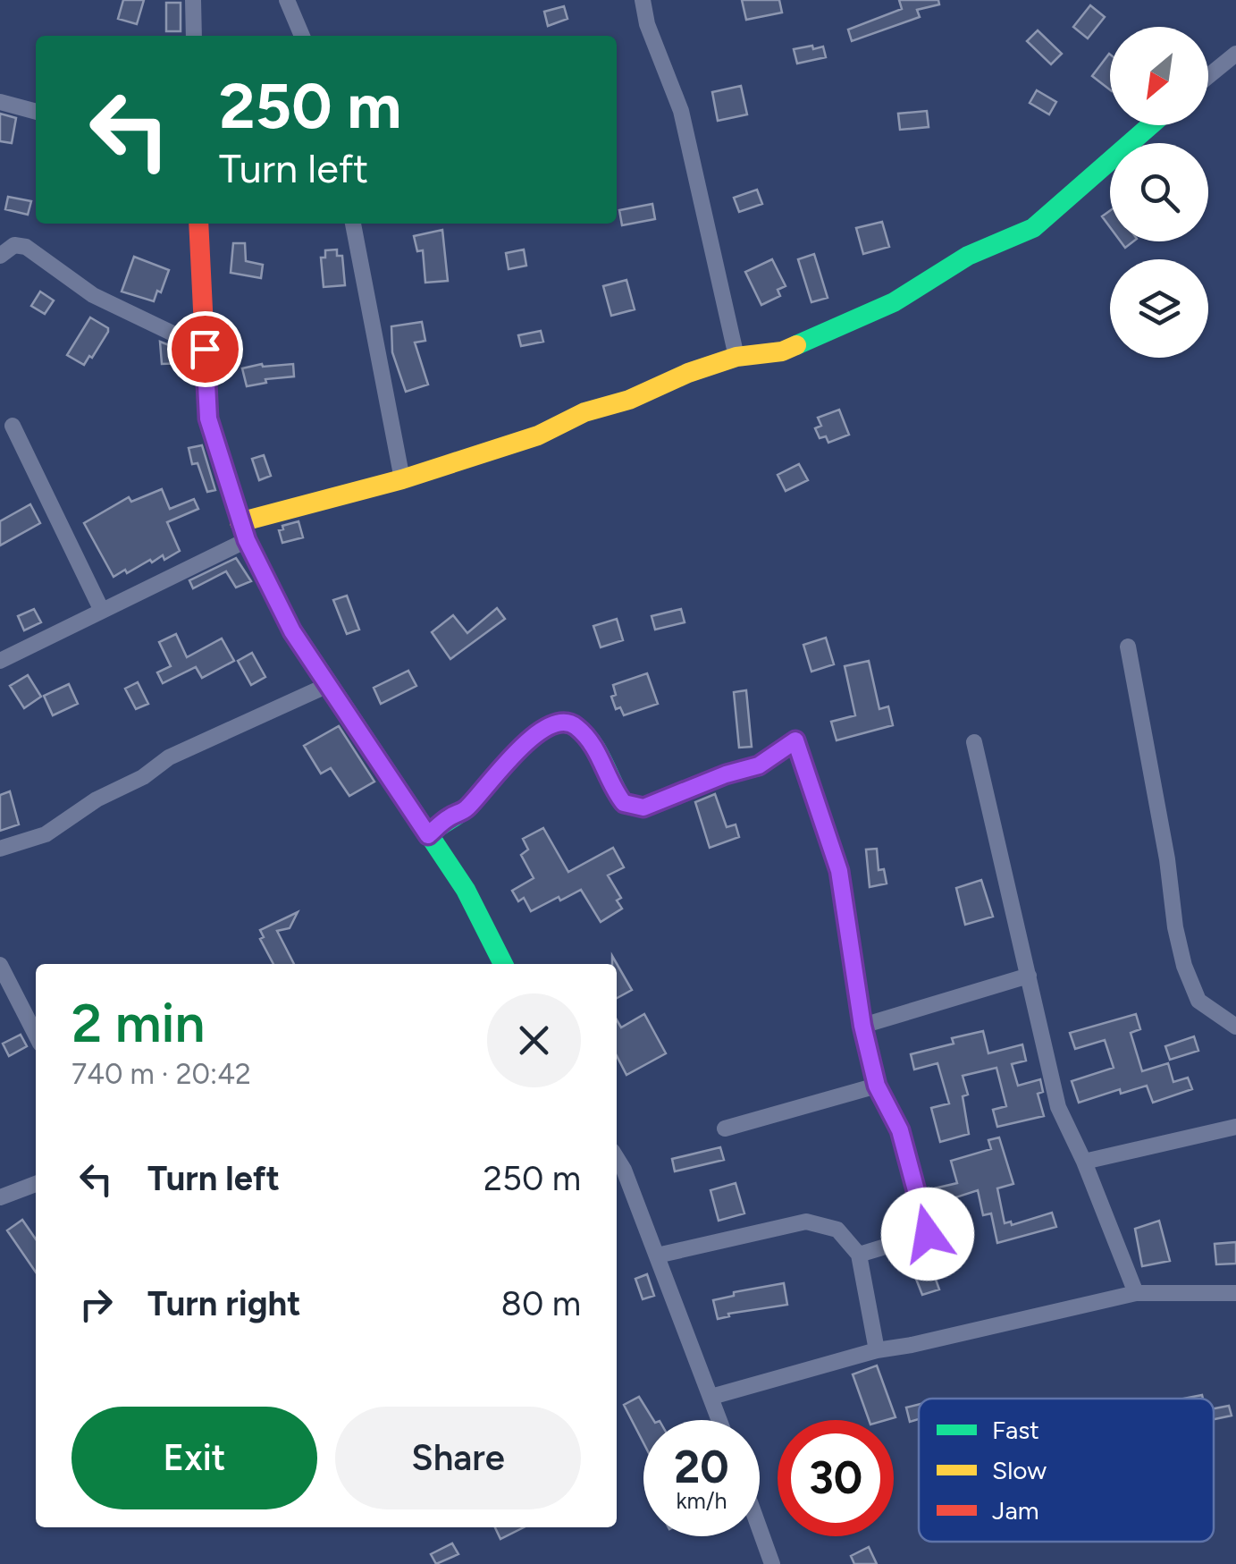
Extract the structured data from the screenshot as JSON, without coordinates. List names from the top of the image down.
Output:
{
  "legend": ["Fast", "Slow", "Jam"],
  "north": "bottom left",
  "page": {
    "turn": ["250 m", "Turn left"],
    "heading": ["2 min", "740 m · 20:42"],
    "list": [
      {
        "name": "Turn left",
        "value": "250 m"
      },
      {
        "name": "Turn right",
        "value": "80 m"
      }
    ],
    "buttons": ["Exit", "Share"],
    "speed": "20 km/h",
    "limit": "30"
  }
}
